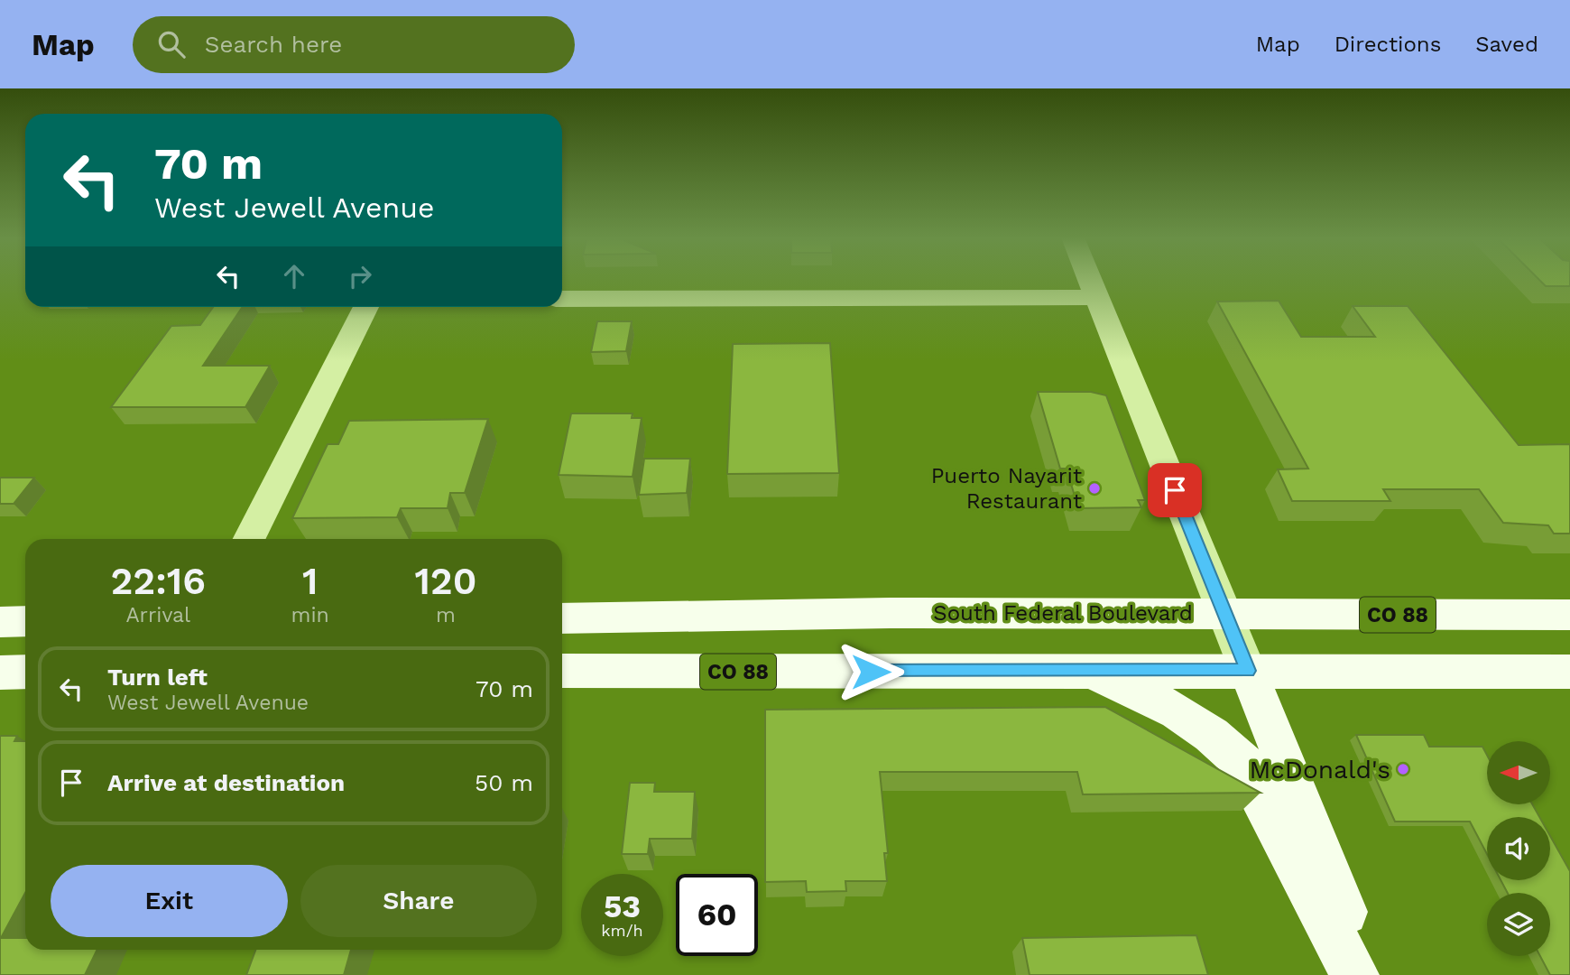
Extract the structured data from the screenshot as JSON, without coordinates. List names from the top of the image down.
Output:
{
  "streets": {
    "main road": ["South Federal Boulevard", "CO 88"]
  },
  "places": ["Puerto Nayarit Restaurant", "McDonald's"],
  "north": "left",
  "page": {
    "header": "Map",
    "search": "Search here",
    "nav": ["Map", "Directions", "Saved"],
    "turn": ["70 m", "West Jewell Avenue"],
    "eta": [
      "22:16",
      "Arrival",
      "1",
      "min",
      "120",
      "m"
    ],
    "list": [
      {
        "name": "Turn left",
        "note": "West Jewell Avenue",
        "value": "70 m"
      },
      {
        "name": "Arrive at destination",
        "value": "50 m"
      }
    ],
    "buttons": ["Exit", "Share"],
    "speed": "53 km/h",
    "limit": "60"
  }
}
